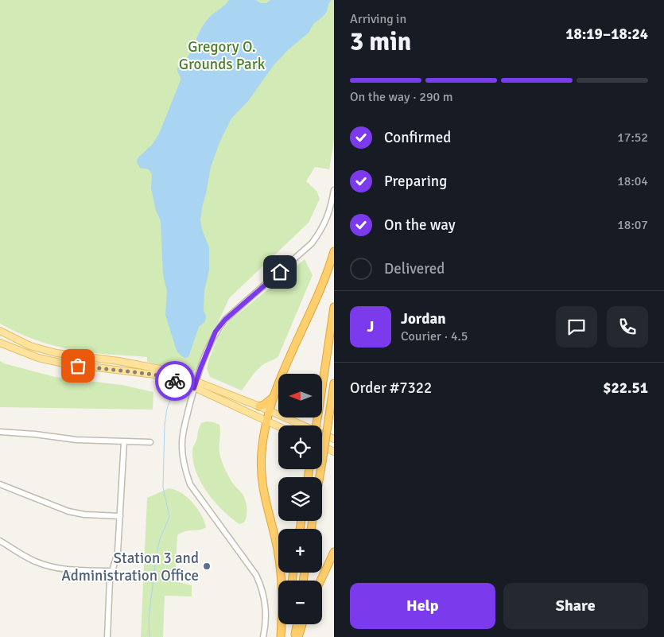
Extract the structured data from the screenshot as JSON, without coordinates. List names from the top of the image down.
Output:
{
  "parks": ["Gregory O. Grounds Park"],
  "places": ["Station 3 and Administration Office"],
  "north": "left",
  "page": {
    "heading": ["3 min", "Arriving in", "18:19–18:24"],
    "panel": [
      "Jordan",
      "Courier · 4.5",
      "Order #7322",
      "$22.51"
    ],
    "bar": "On the way · 290 m",
    "list": [
      ["Confirmed", "17:52"],
      ["Preparing", "18:04"],
      ["On the way", "18:07"],
      "Delivered"
    ],
    "round": "J",
    "map_buttons": ["+", "−"],
    "buttons": ["Help", "Share"]
  }
}
